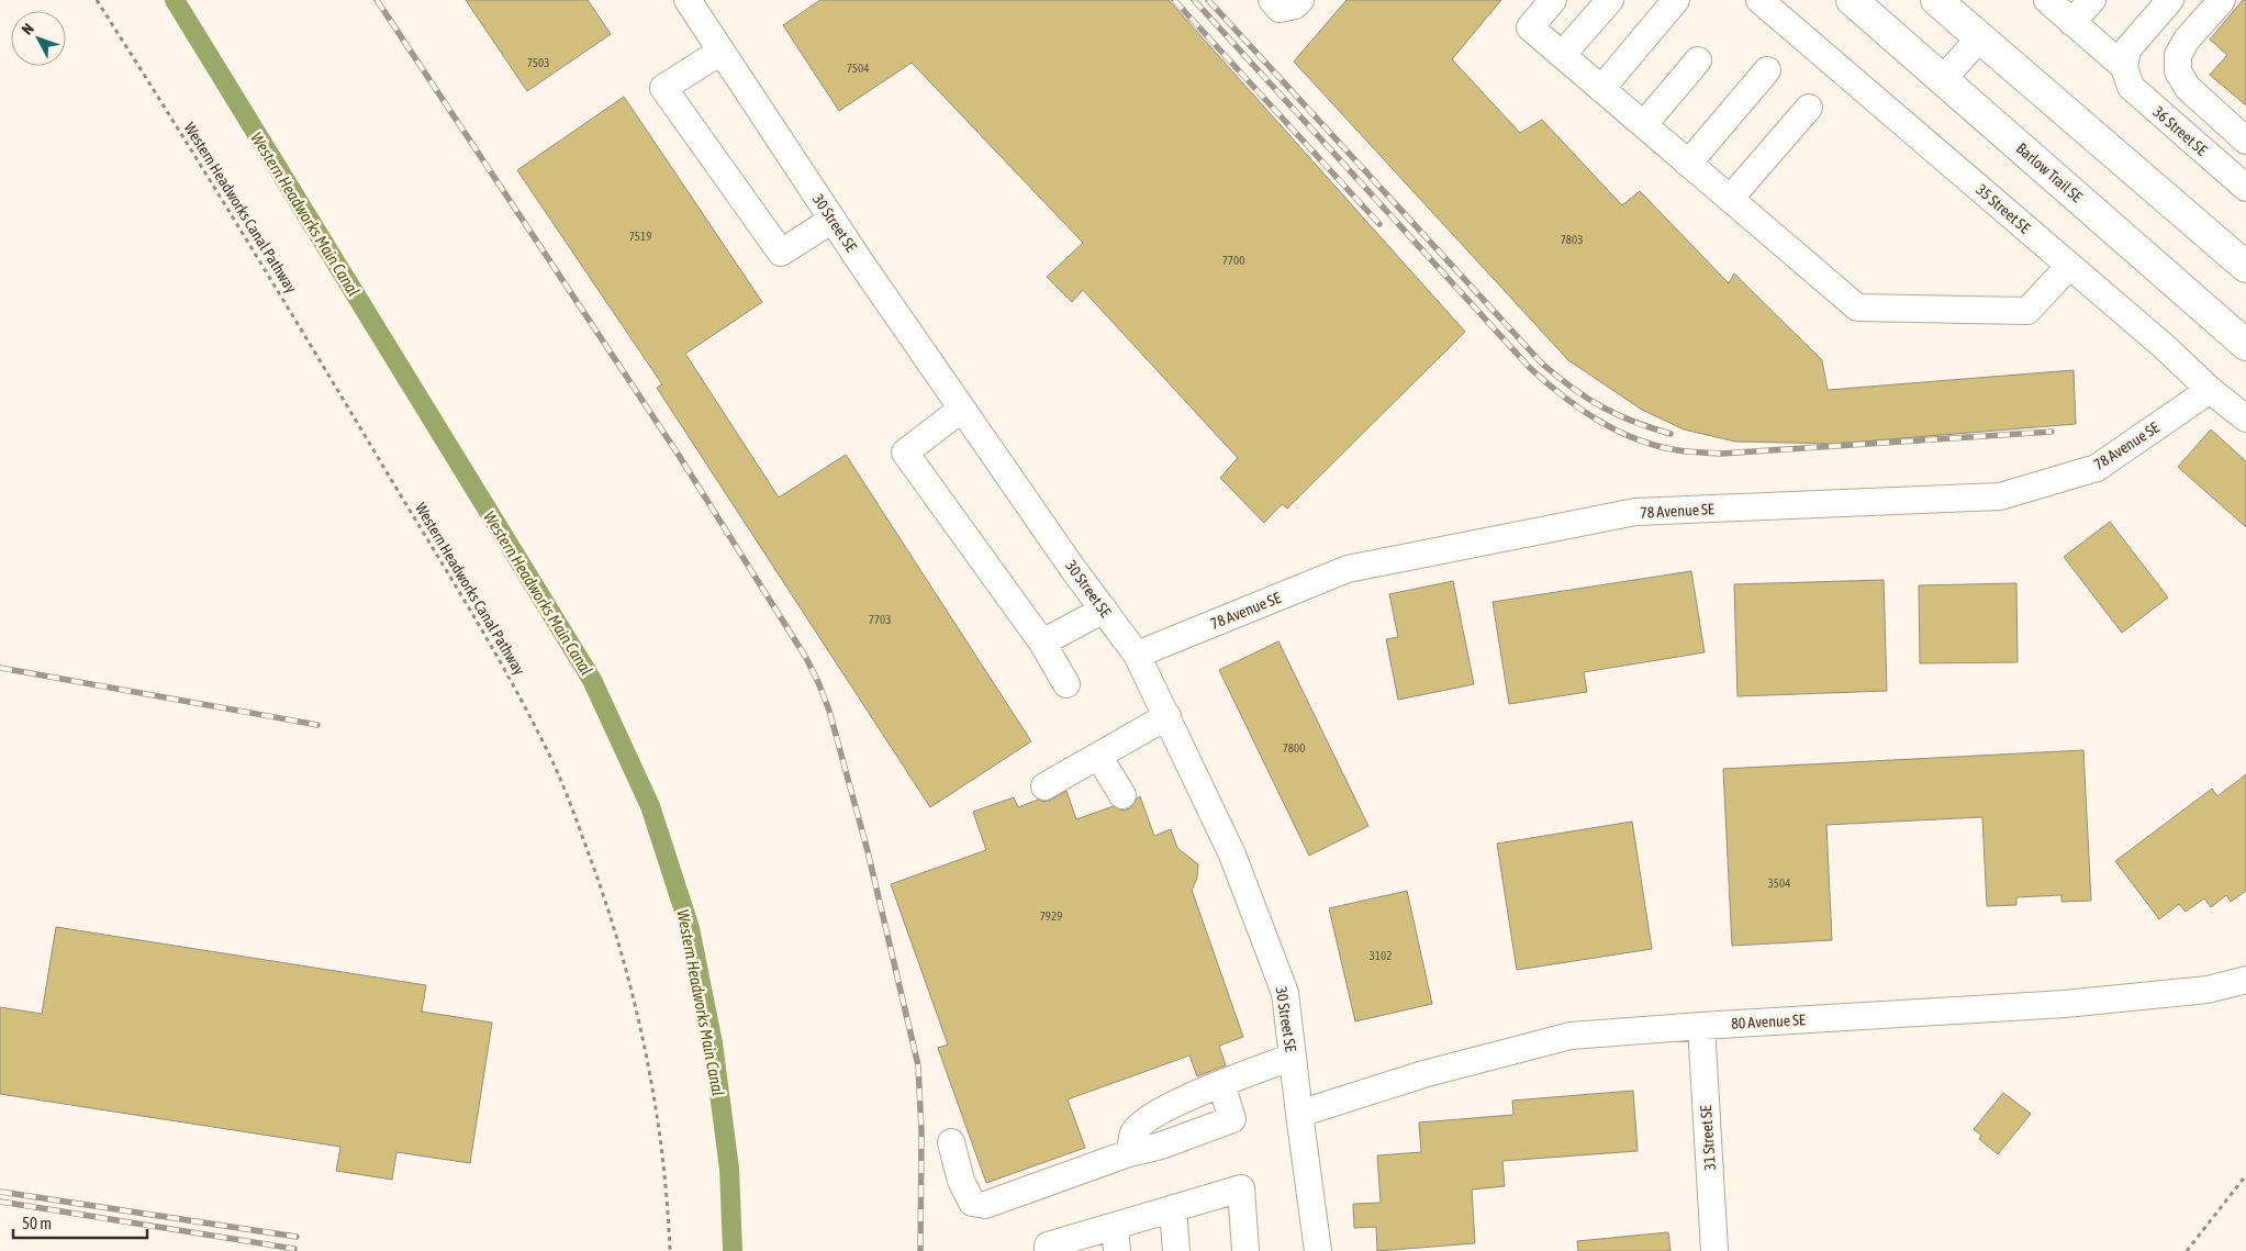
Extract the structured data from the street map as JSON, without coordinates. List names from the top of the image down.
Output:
{
  "streets": {
    "main road": ["Barlow Trail SE"],
    "street": [
      "36 Street SE",
      "35 Street SE",
      "30 Street SE",
      "78 Avenue SE",
      "80 Avenue SE",
      "31 Street SE"
    ],
    "path": ["Western Headworks Canal Pathway"]
  },
  "crossings": [
    ["35 Street SE", "78 Avenue SE"],
    ["30 Street SE", "78 Avenue SE"],
    ["30 Street SE", "80 Avenue SE"],
    ["80 Avenue SE", "31 Street SE"]
  ],
  "water": ["Western Headworks Main Canal"],
  "house_numbers": [
    "7503",
    "7504",
    "7519",
    "7803",
    "7700",
    "7703",
    "7800",
    "3504",
    "7929",
    "3102"
  ],
  "scale_bar": "50 m",
  "north": "top left"
}
